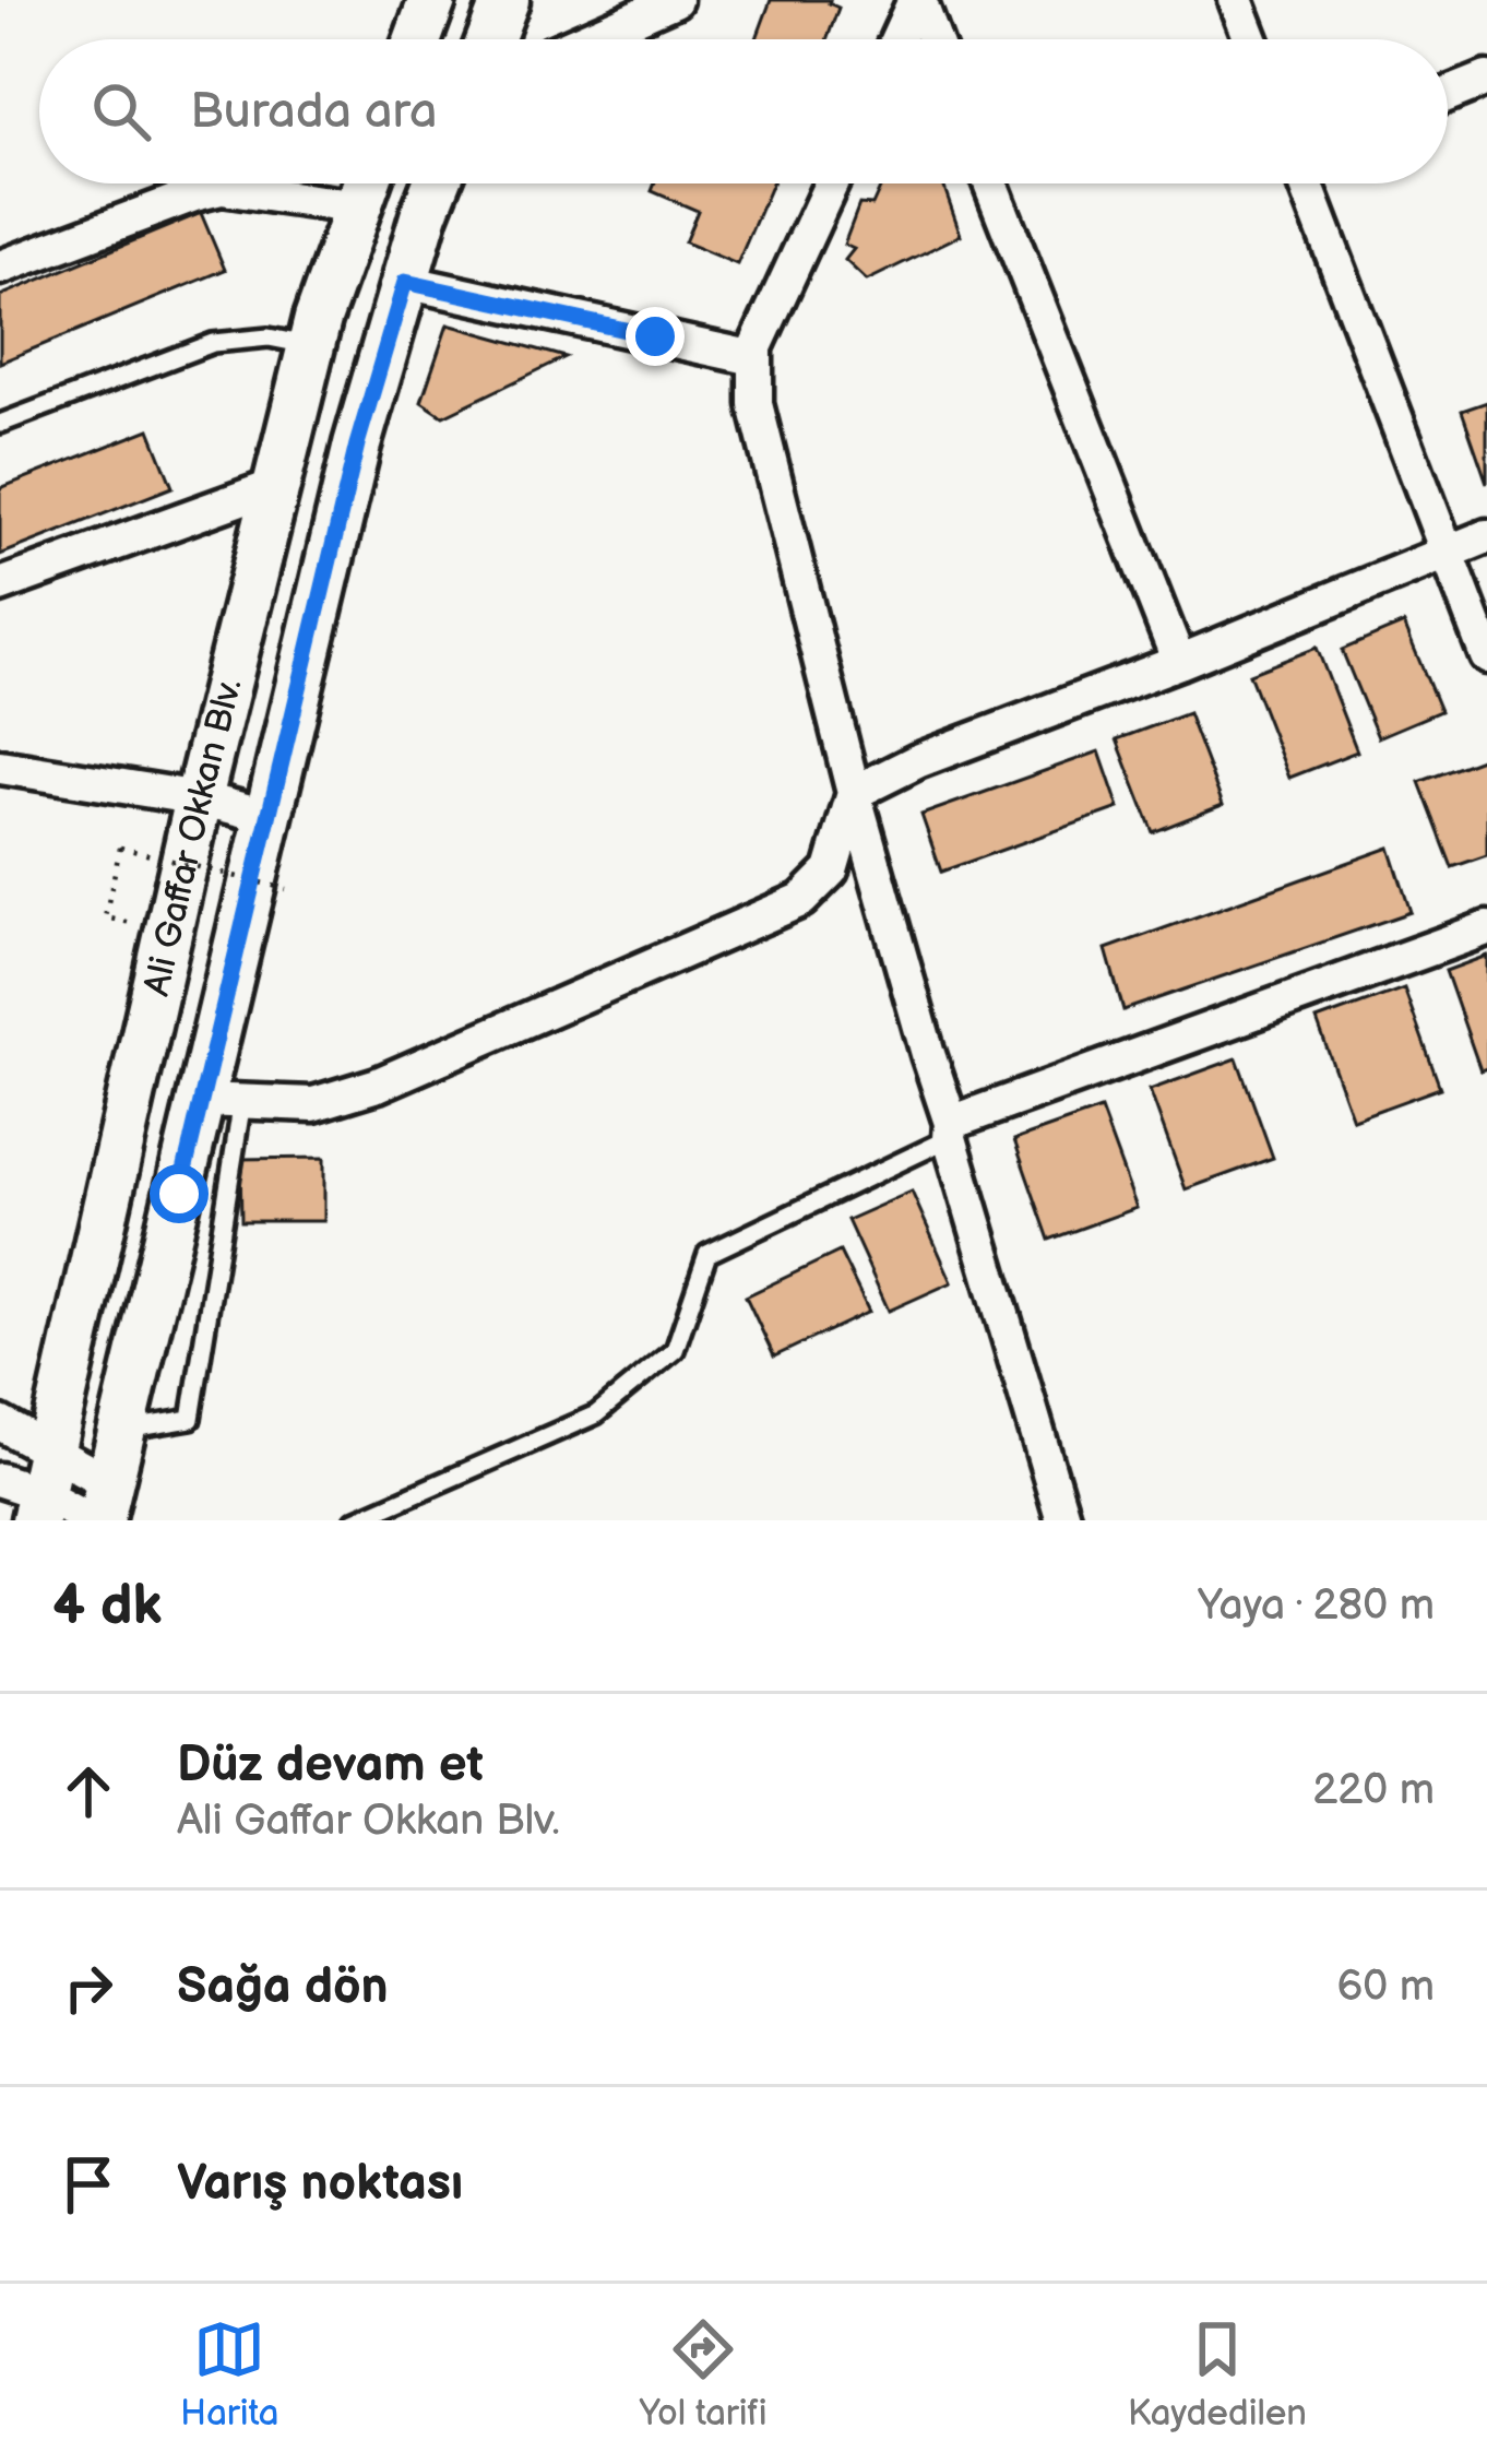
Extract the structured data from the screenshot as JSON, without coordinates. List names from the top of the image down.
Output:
{
  "streets": {
    "main road": ["Ali Gaffar Okkan Blv."]
  },
  "page": {
    "search": "Burada ara",
    "heading": ["4 dk", "Yaya · 280 m"],
    "list": [
      ["Düz devam et", "Ali Gaffar Okkan Blv.", "220 m"],
      ["Sağa dön", "60 m"],
      "Varış noktası"
    ],
    "nav": ["Harita", "Yol tarifi", "Kaydedilen"]
  }
}
